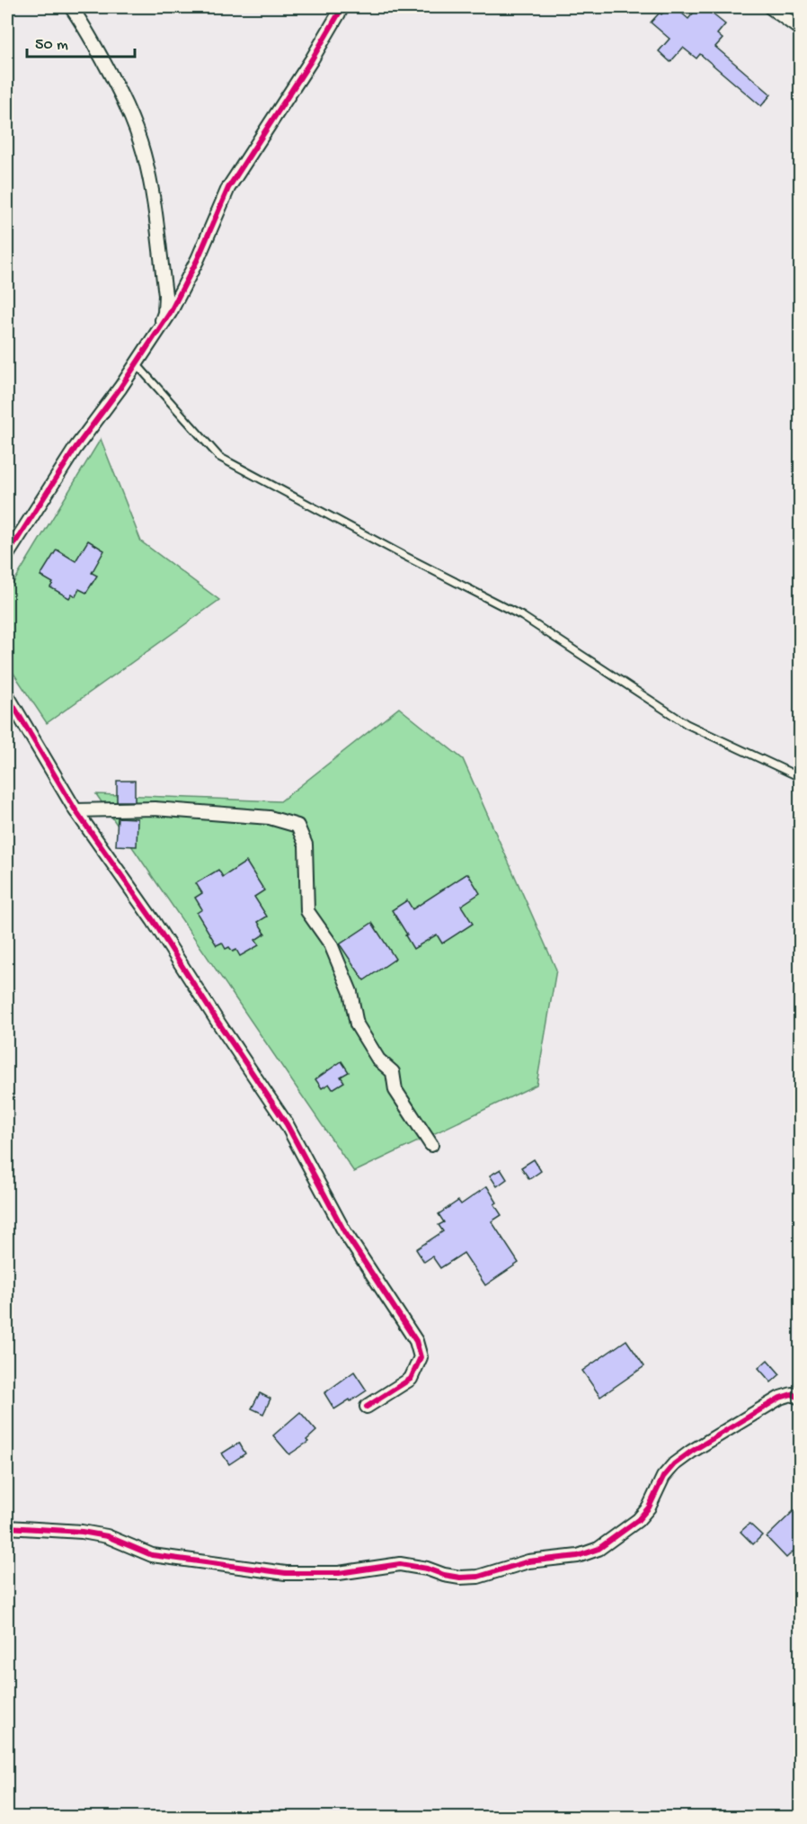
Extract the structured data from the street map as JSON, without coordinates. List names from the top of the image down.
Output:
{
  "scale_bar": "50 m"
}
